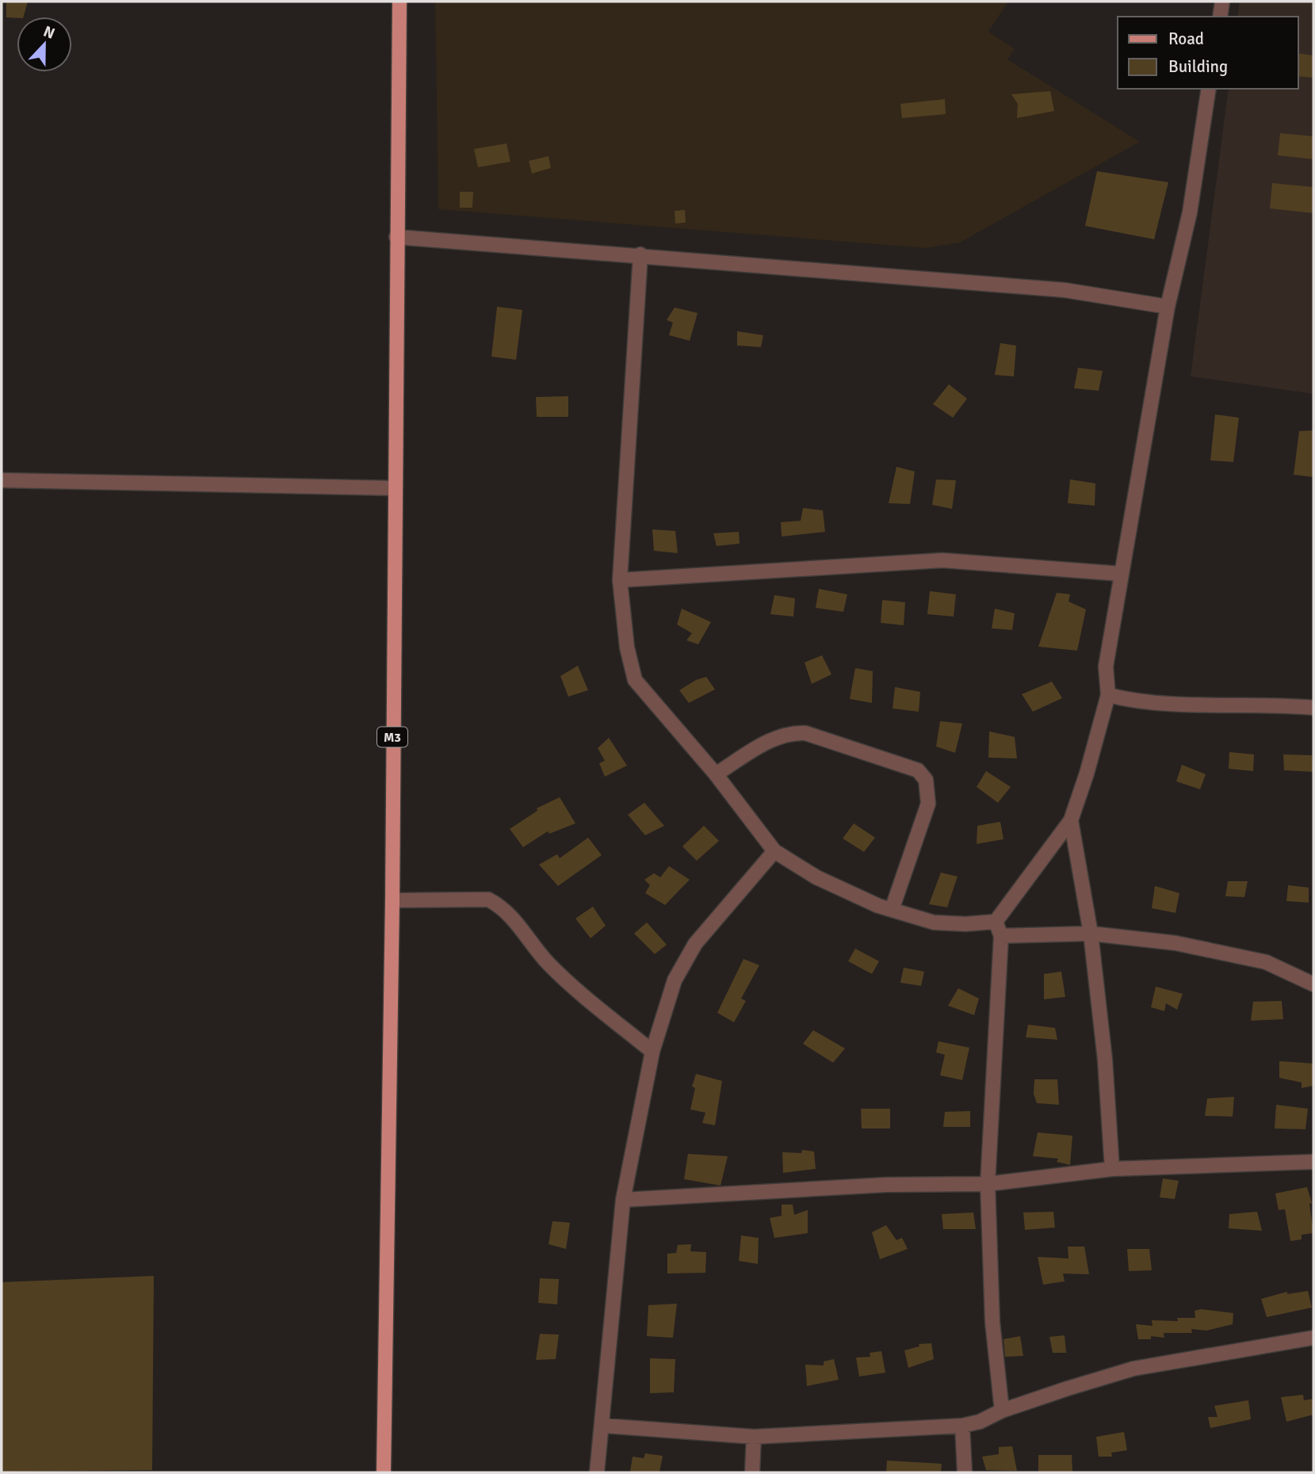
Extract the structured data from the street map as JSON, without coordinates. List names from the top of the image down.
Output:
{
  "streets": {
    "main road": ["M3"]
  },
  "legend": ["Road", "Building"],
  "north": "top"
}
